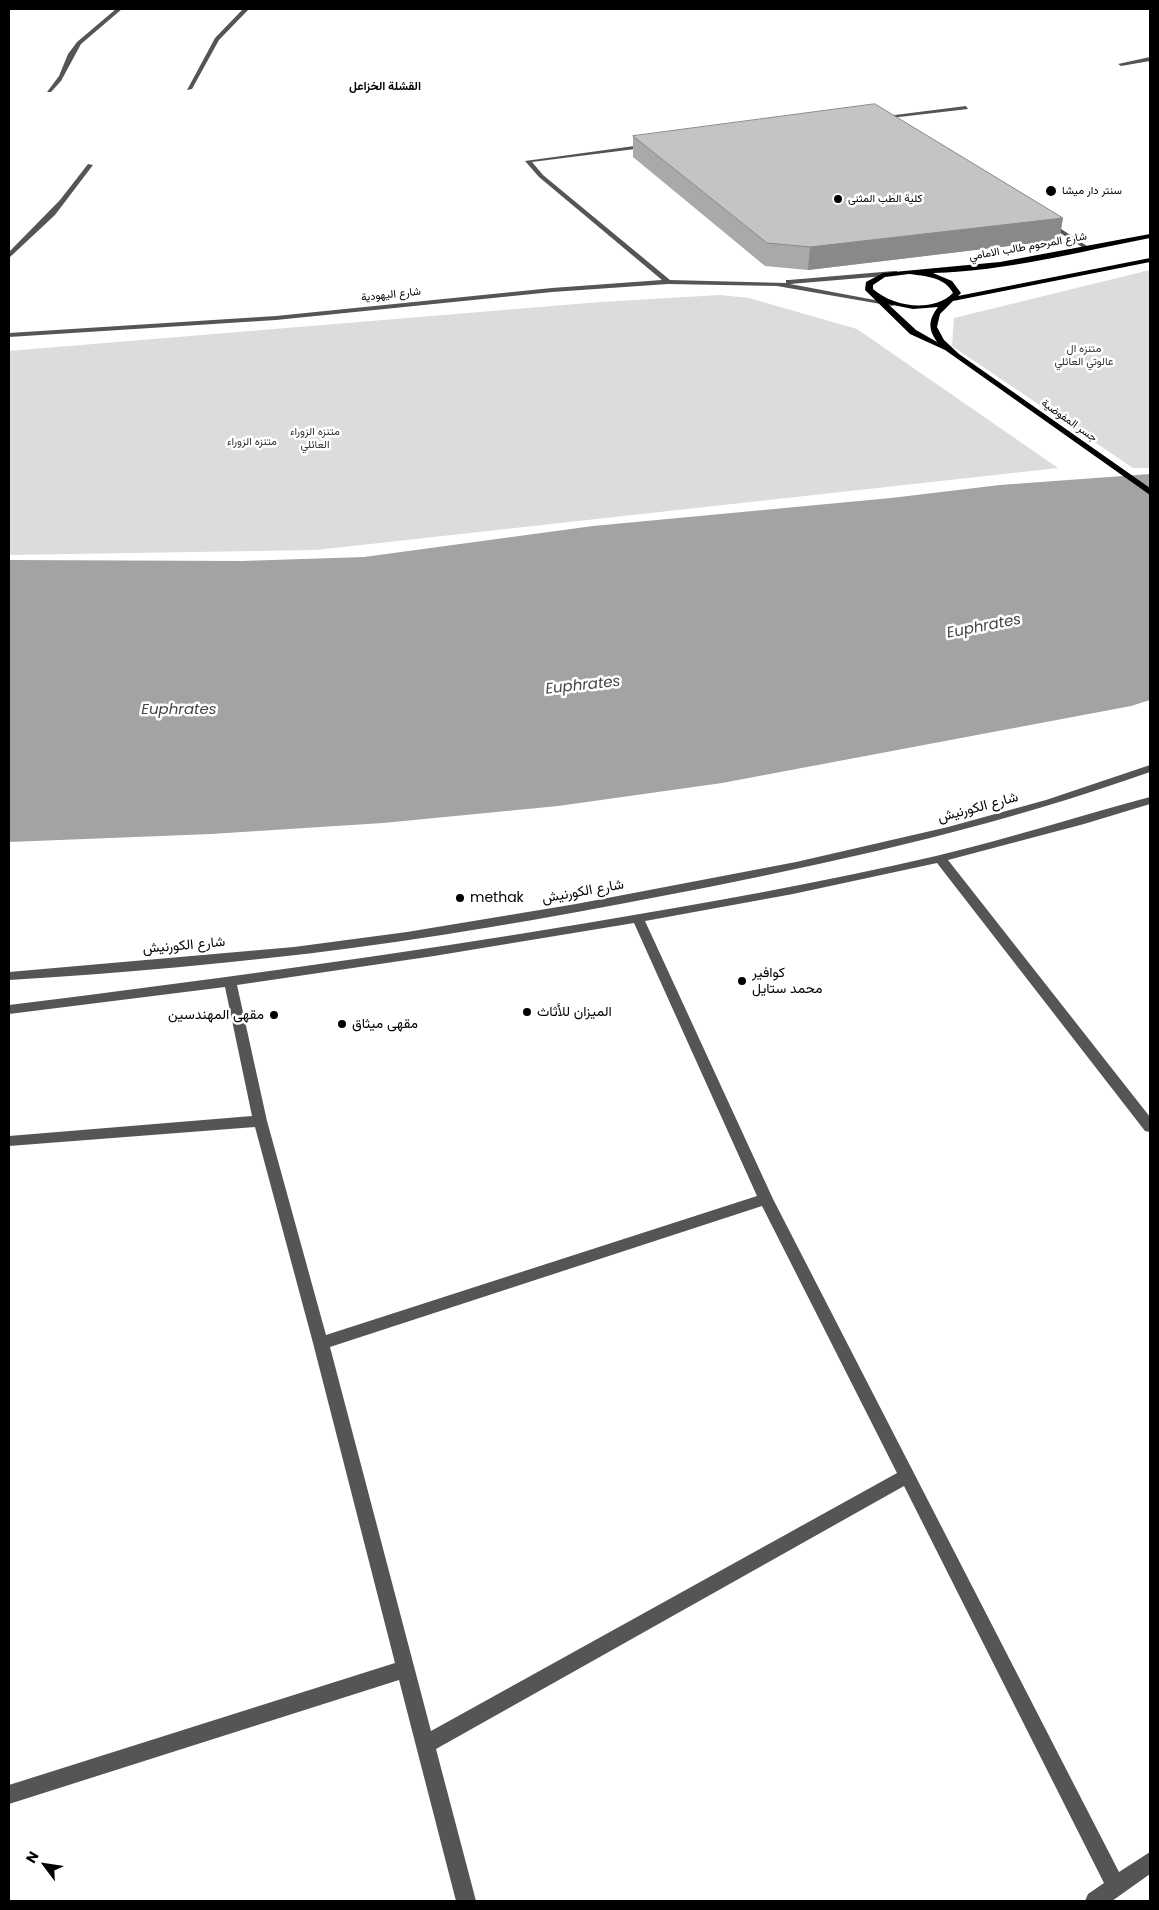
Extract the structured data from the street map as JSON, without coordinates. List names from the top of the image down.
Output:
{
  "streets": {
    "main road": ["شارع المرحوم طالب الامامي", "جسر المفوضية"],
    "street": ["شارع اليهودية", "شارع الكورنيش"]
  },
  "districts": ["القشلة الخزاعل"],
  "water": ["Euphrates"],
  "parks": ["متنزه ال عالوتي العائلي", "متنزه الزوراء العائلي", "متنزه الزوراء"],
  "places": [
    "سنتر دار ميشا",
    "كلية الطب المثنى",
    "methak",
    "كوافير محمد ستايل",
    "الميزان للأثاث",
    "مقهى المهندسين",
    "مقهى ميثاق"
  ],
  "north": "top left"
}
